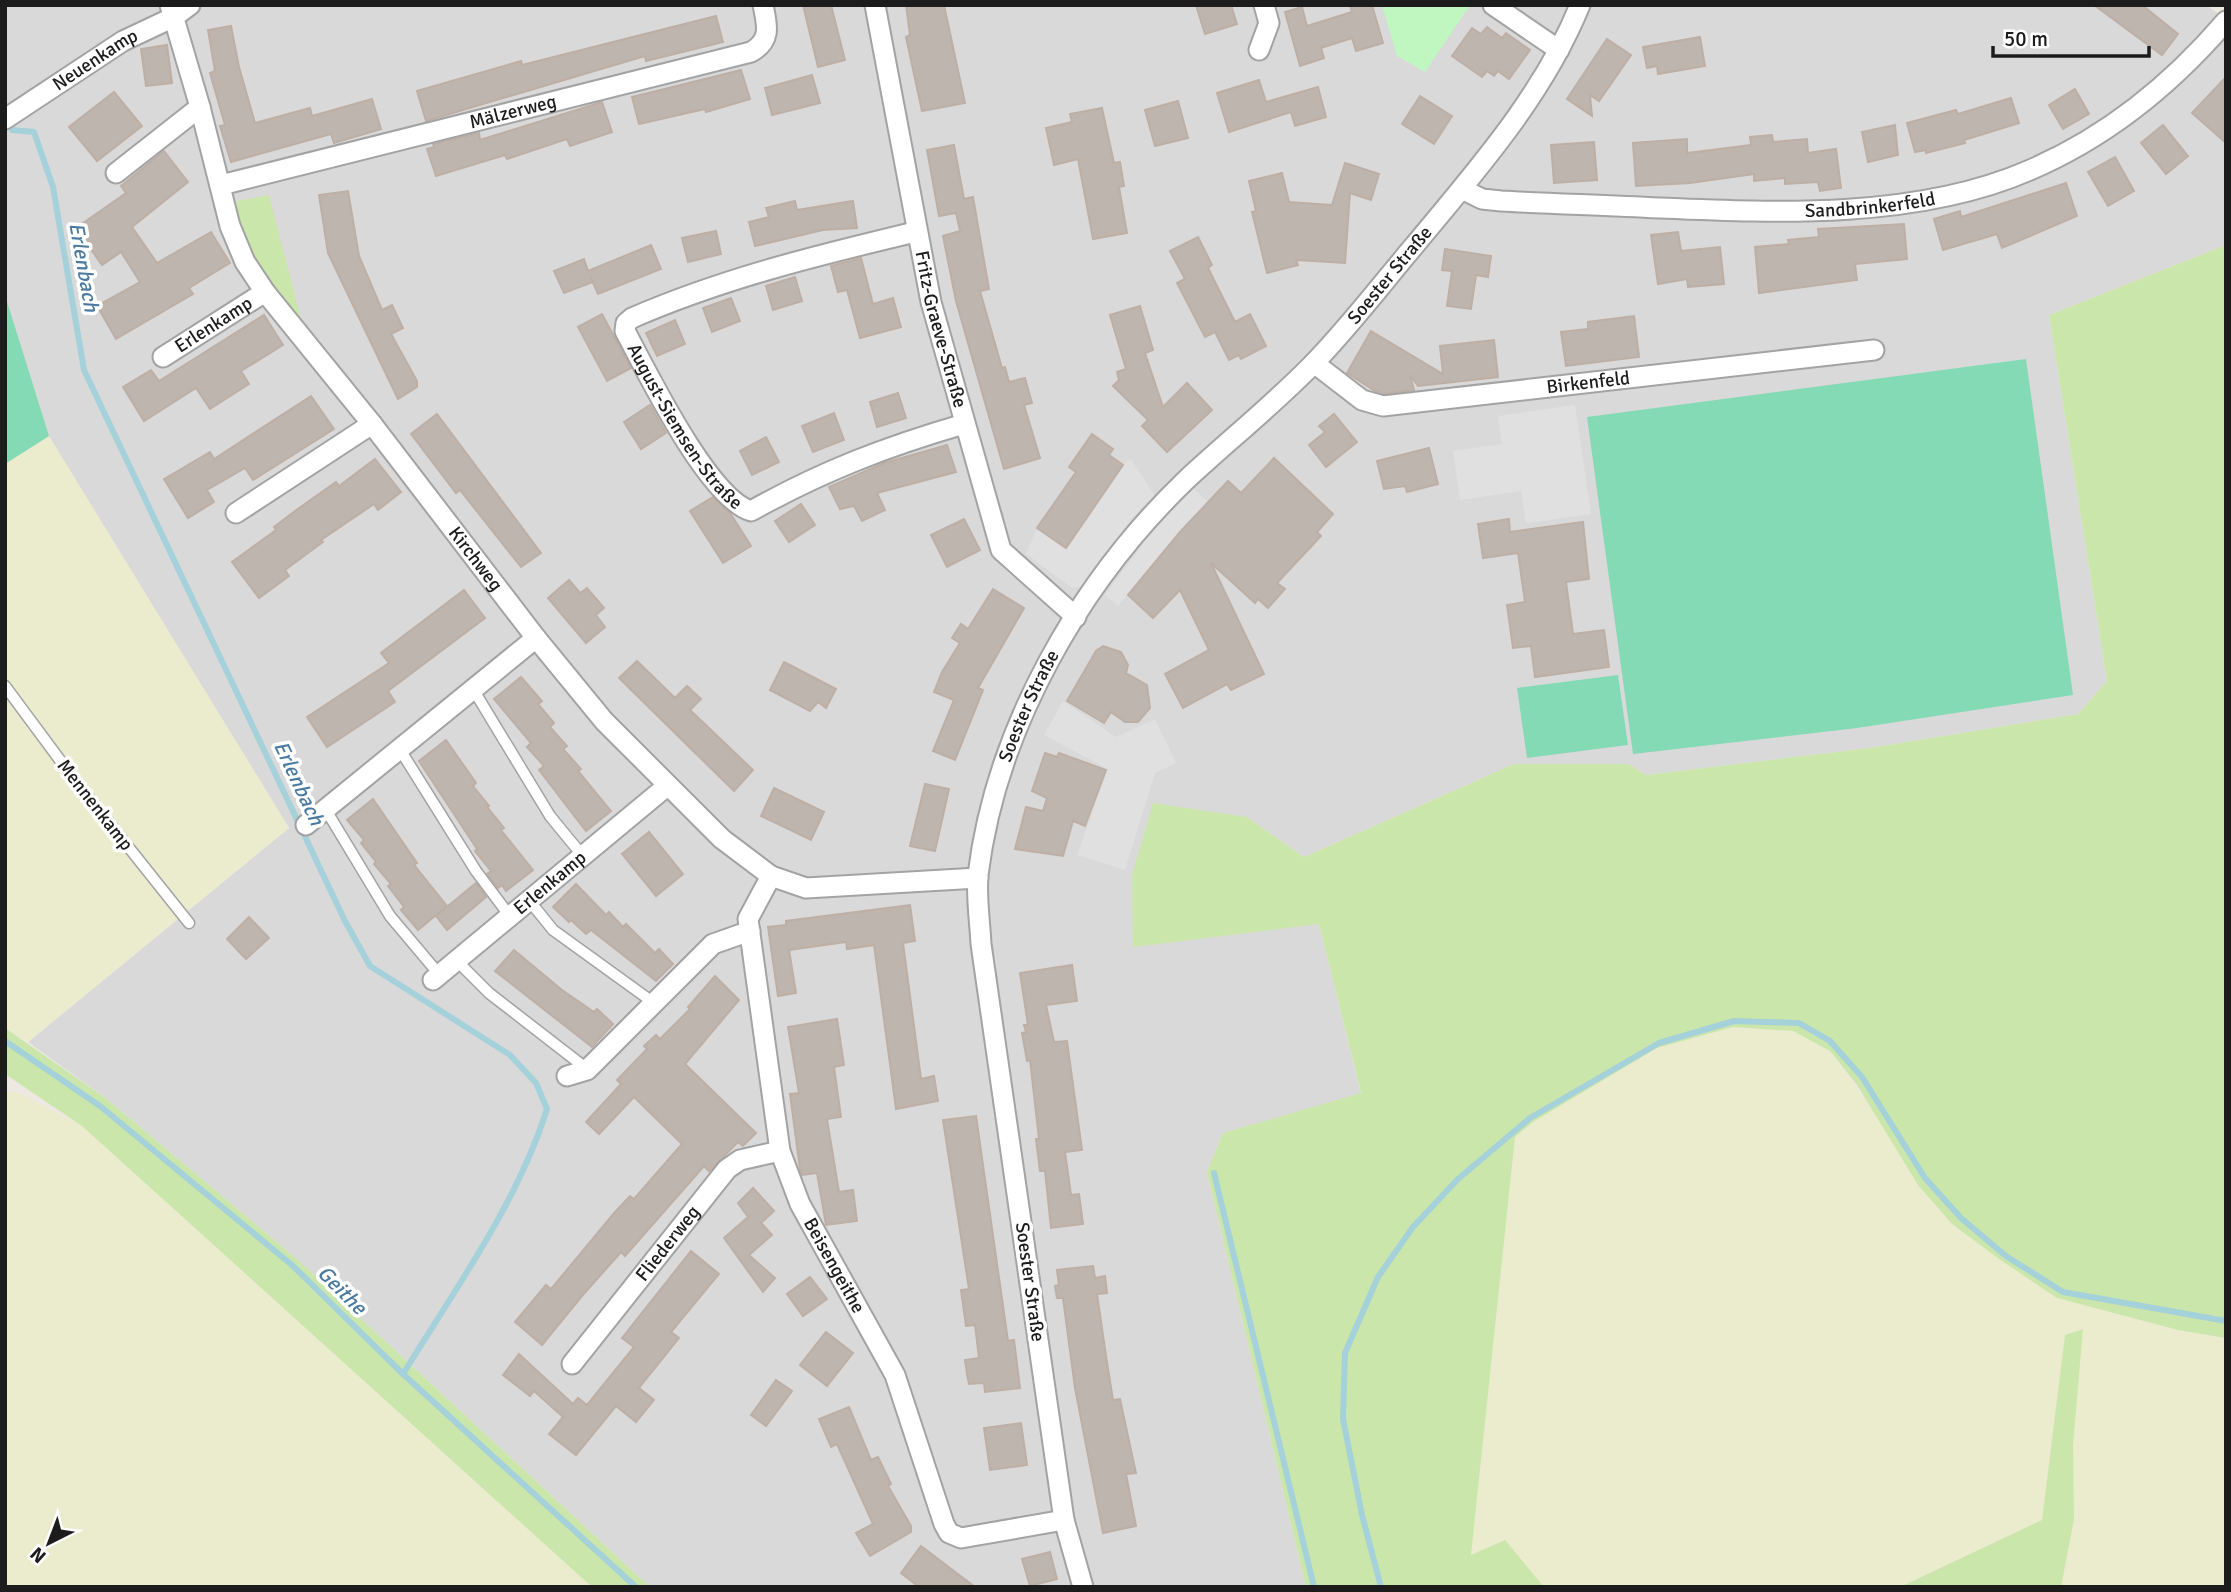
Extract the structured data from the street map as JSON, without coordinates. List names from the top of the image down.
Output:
{
  "streets": {
    "street": [
      "Neuenkamp",
      "Mälzerweg",
      "Sandbrinkerfeld",
      "Soester Straße",
      "Erlenkamp",
      "Fritz-Graeve-Straße",
      "Birkenfeld",
      "August-Siemsen-Straße",
      "Kirchweg",
      "Fliederweg",
      "Beisengeithe"
    ],
    "lane": ["Mennenkamp"]
  },
  "crossings": [
    ["Neuenkamp", "Kirchweg"],
    ["Mälzerweg", "Kirchweg"],
    ["Sandbrinkerfeld", "Soester Straße"],
    ["Soester Straße", "Fritz-Graeve-Straße"],
    ["Soester Straße", "Birkenfeld"],
    ["Soester Straße", "Kirchweg"],
    ["Soester Straße", "Beisengeithe"],
    ["Erlenkamp", "Kirchweg"],
    ["Fritz-Graeve-Straße", "August-Siemsen-Straße"],
    ["Kirchweg", "Beisengeithe"],
    ["Fliederweg", "Beisengeithe"]
  ],
  "water": ["Erlenbach", "Geithe"],
  "scale_bar": "50 m",
  "north": "bottom left"
}
